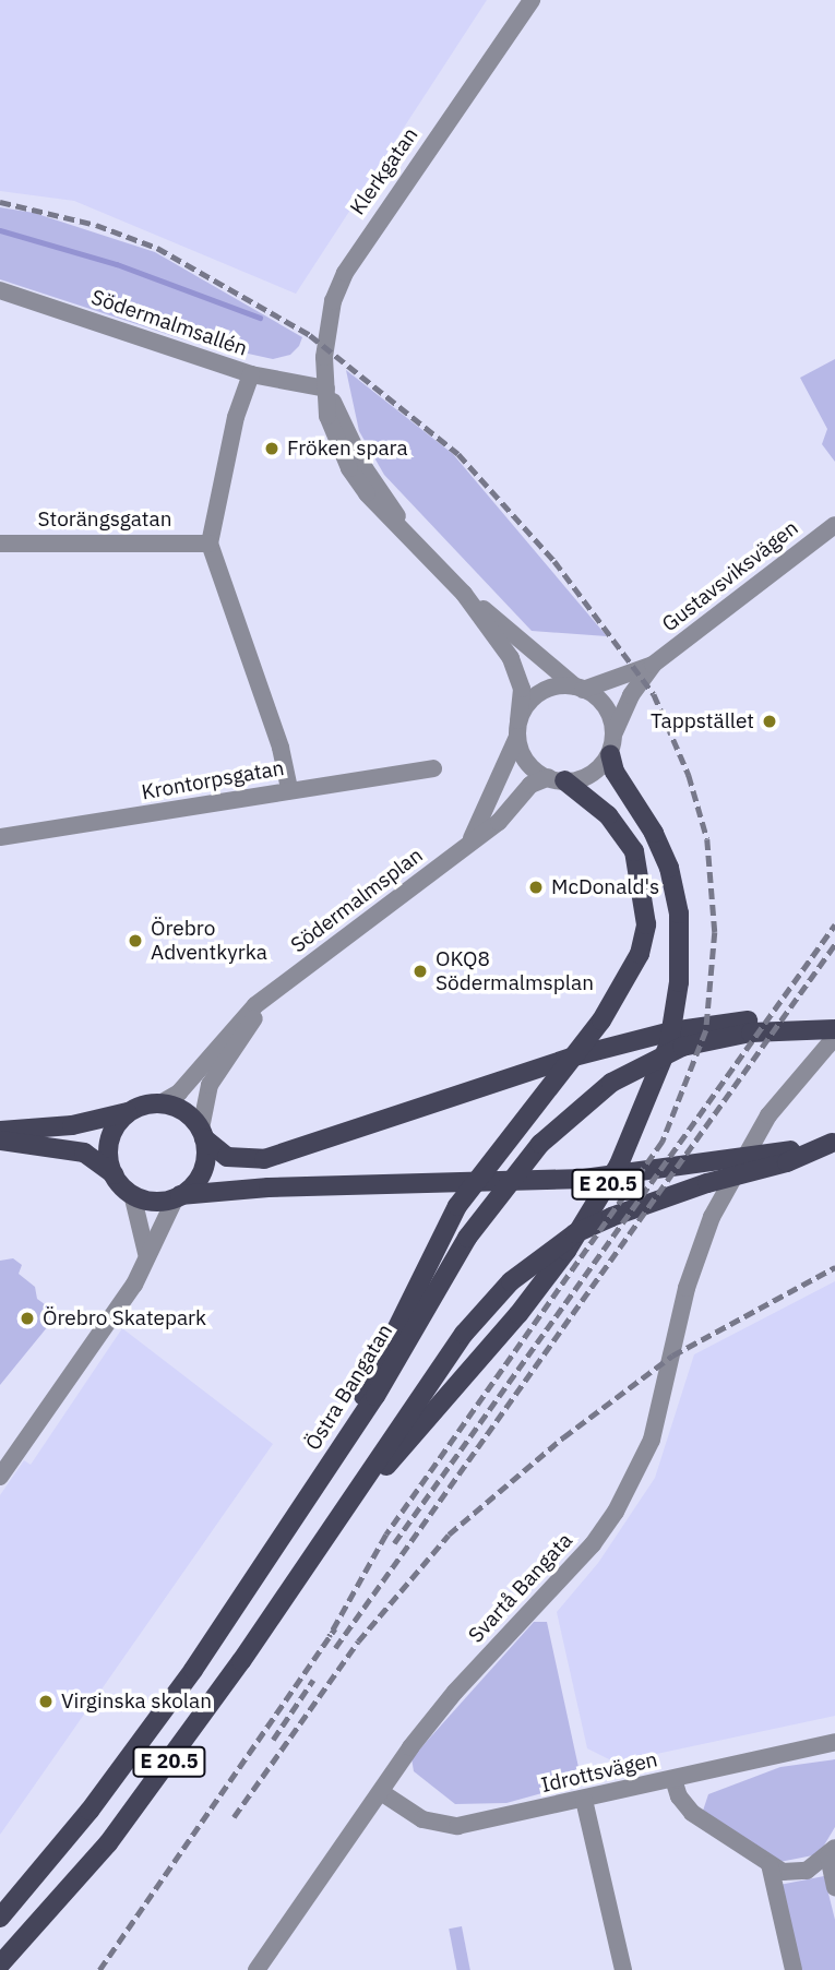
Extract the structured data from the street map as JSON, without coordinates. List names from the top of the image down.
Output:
{
  "streets": {
    "main road": ["E 20.5", "Östra Bangatan"],
    "street": [
      "Klerkgatan",
      "Södermalmsallén",
      "Storängsgatan",
      "Gustavsviksvägen",
      "Krontorpsgatan",
      "Södermalmsplan",
      "Svartå Bangata",
      "Idrottsvägen"
    ]
  },
  "crossings": [
    ["Klerkgatan", "Södermalmsallén"],
    ["Gustavsviksvägen", "Södermalmsplan"],
    ["Gustavsviksvägen", "E 20.5"],
    ["Södermalmsplan", "E 20.5"],
    ["E 20.5", "Östra Bangatan"],
    ["Svartå Bangata", "Idrottsvägen"]
  ],
  "places": [
    "Fröken spara",
    "Tappstället",
    "McDonald's",
    "Örebro Adventkyrka",
    "OKQ8 Södermalmsplan",
    "Örebro Skatepark",
    "Virginska skolan"
  ]
}
